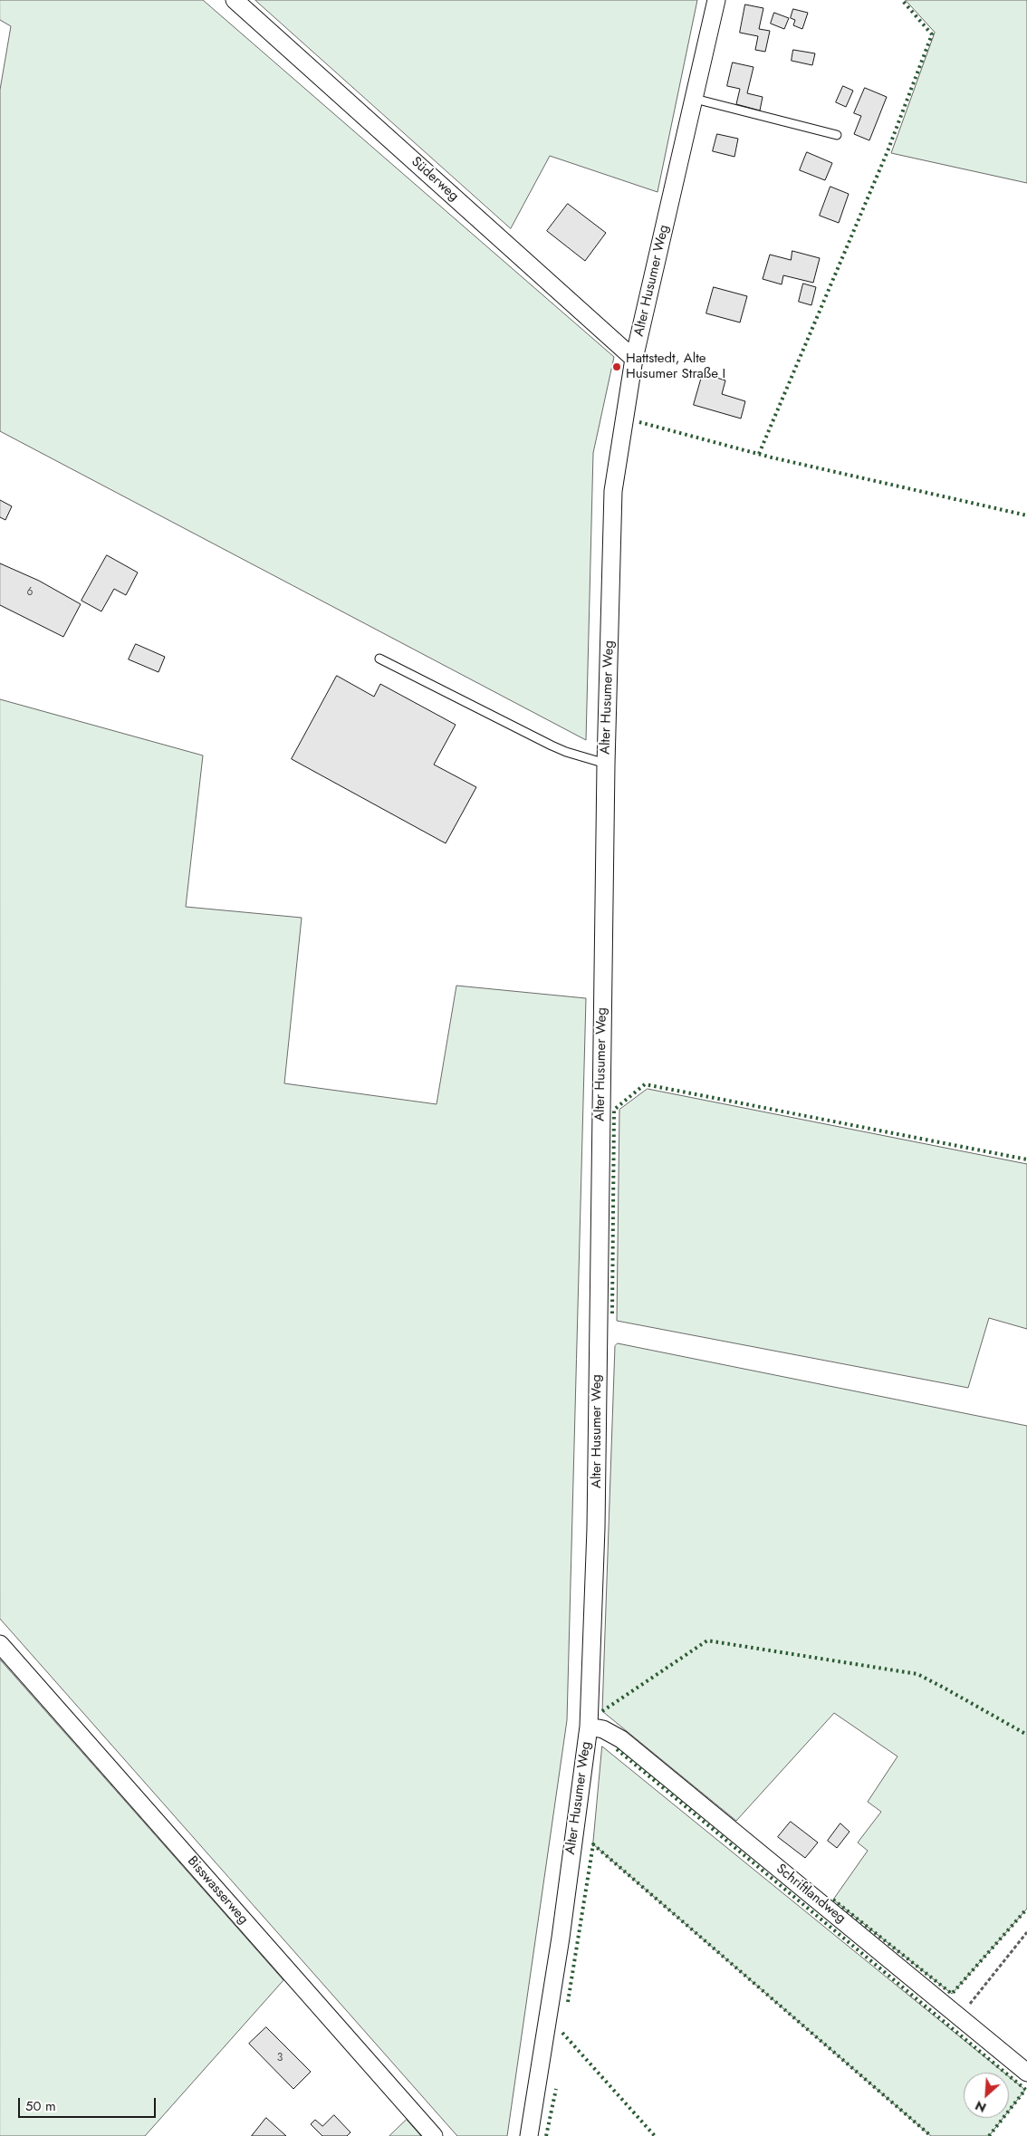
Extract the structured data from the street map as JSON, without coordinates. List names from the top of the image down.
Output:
{
  "streets": {
    "street": [
      "Süderweg",
      "Alter Husumer Weg",
      "Bisswasserweg",
      "Schriftlandweg"
    ]
  },
  "crossings": [
    ["Süderweg", "Alter Husumer Weg"],
    ["Alter Husumer Weg", "Schriftlandweg"]
  ],
  "places": ["Hattstedt, Alte Husumer Straße I"],
  "house_numbers": ["6", "3"],
  "scale_bar": "50 m",
  "north": "bottom left"
}
